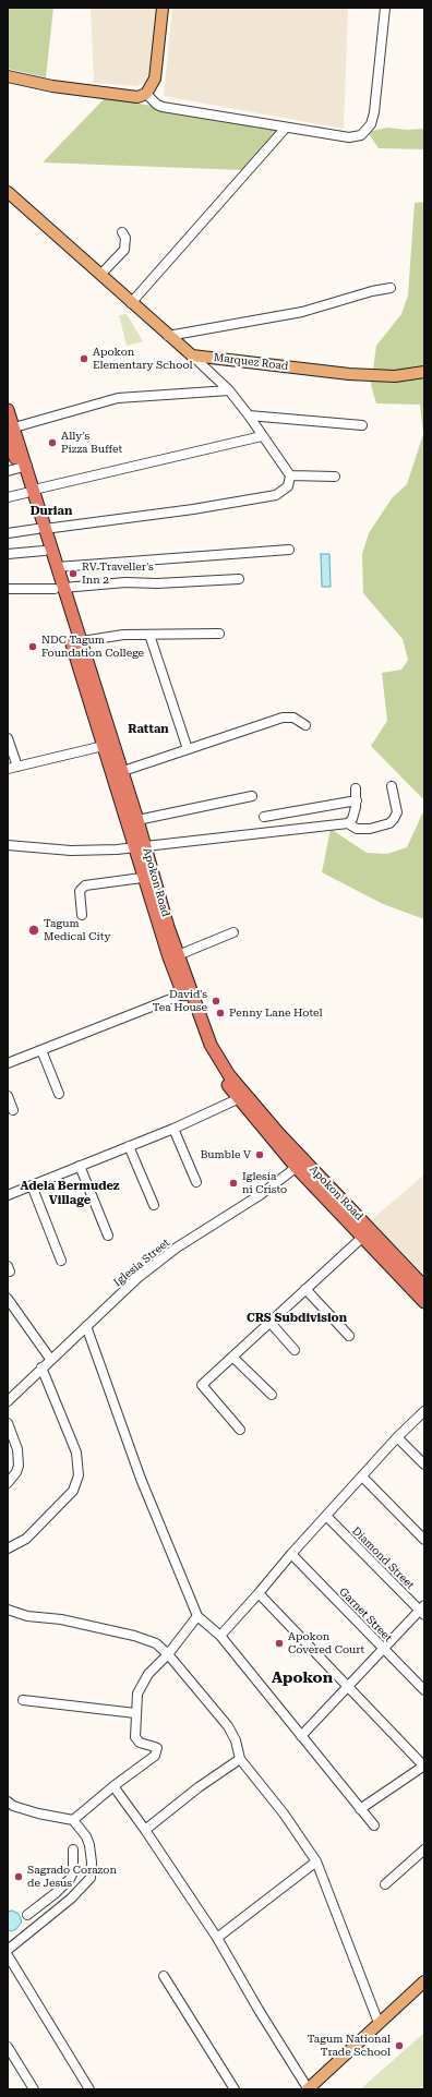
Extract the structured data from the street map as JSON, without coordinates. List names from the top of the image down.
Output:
{
  "streets": {
    "highway": ["Apokon Road"],
    "main road": ["Marquez Road"],
    "street": ["Iglesia Street", "Diamond Street", "Garnet Street"]
  },
  "crossings": [
    ["Apokon Road", "Iglesia Street"]
  ],
  "districts": [
    "Durian",
    "Rattan",
    "Adela Bermudez Village",
    "CRS Subdivision",
    "Apokon"
  ],
  "places": [
    "Apokon Elementary School",
    "Ally's Pizza Buffet",
    "RV Traveller's Inn 2",
    "NDC Tagum Foundation College",
    "Tagum Medical City",
    "David's Tea House",
    "Penny Lane Hotel",
    "Bumble V",
    "Iglesia ni Cristo",
    "Apokon Covered Court",
    "Sagrado Corazon de Jesus",
    "Tagum National Trade School"
  ]
}
